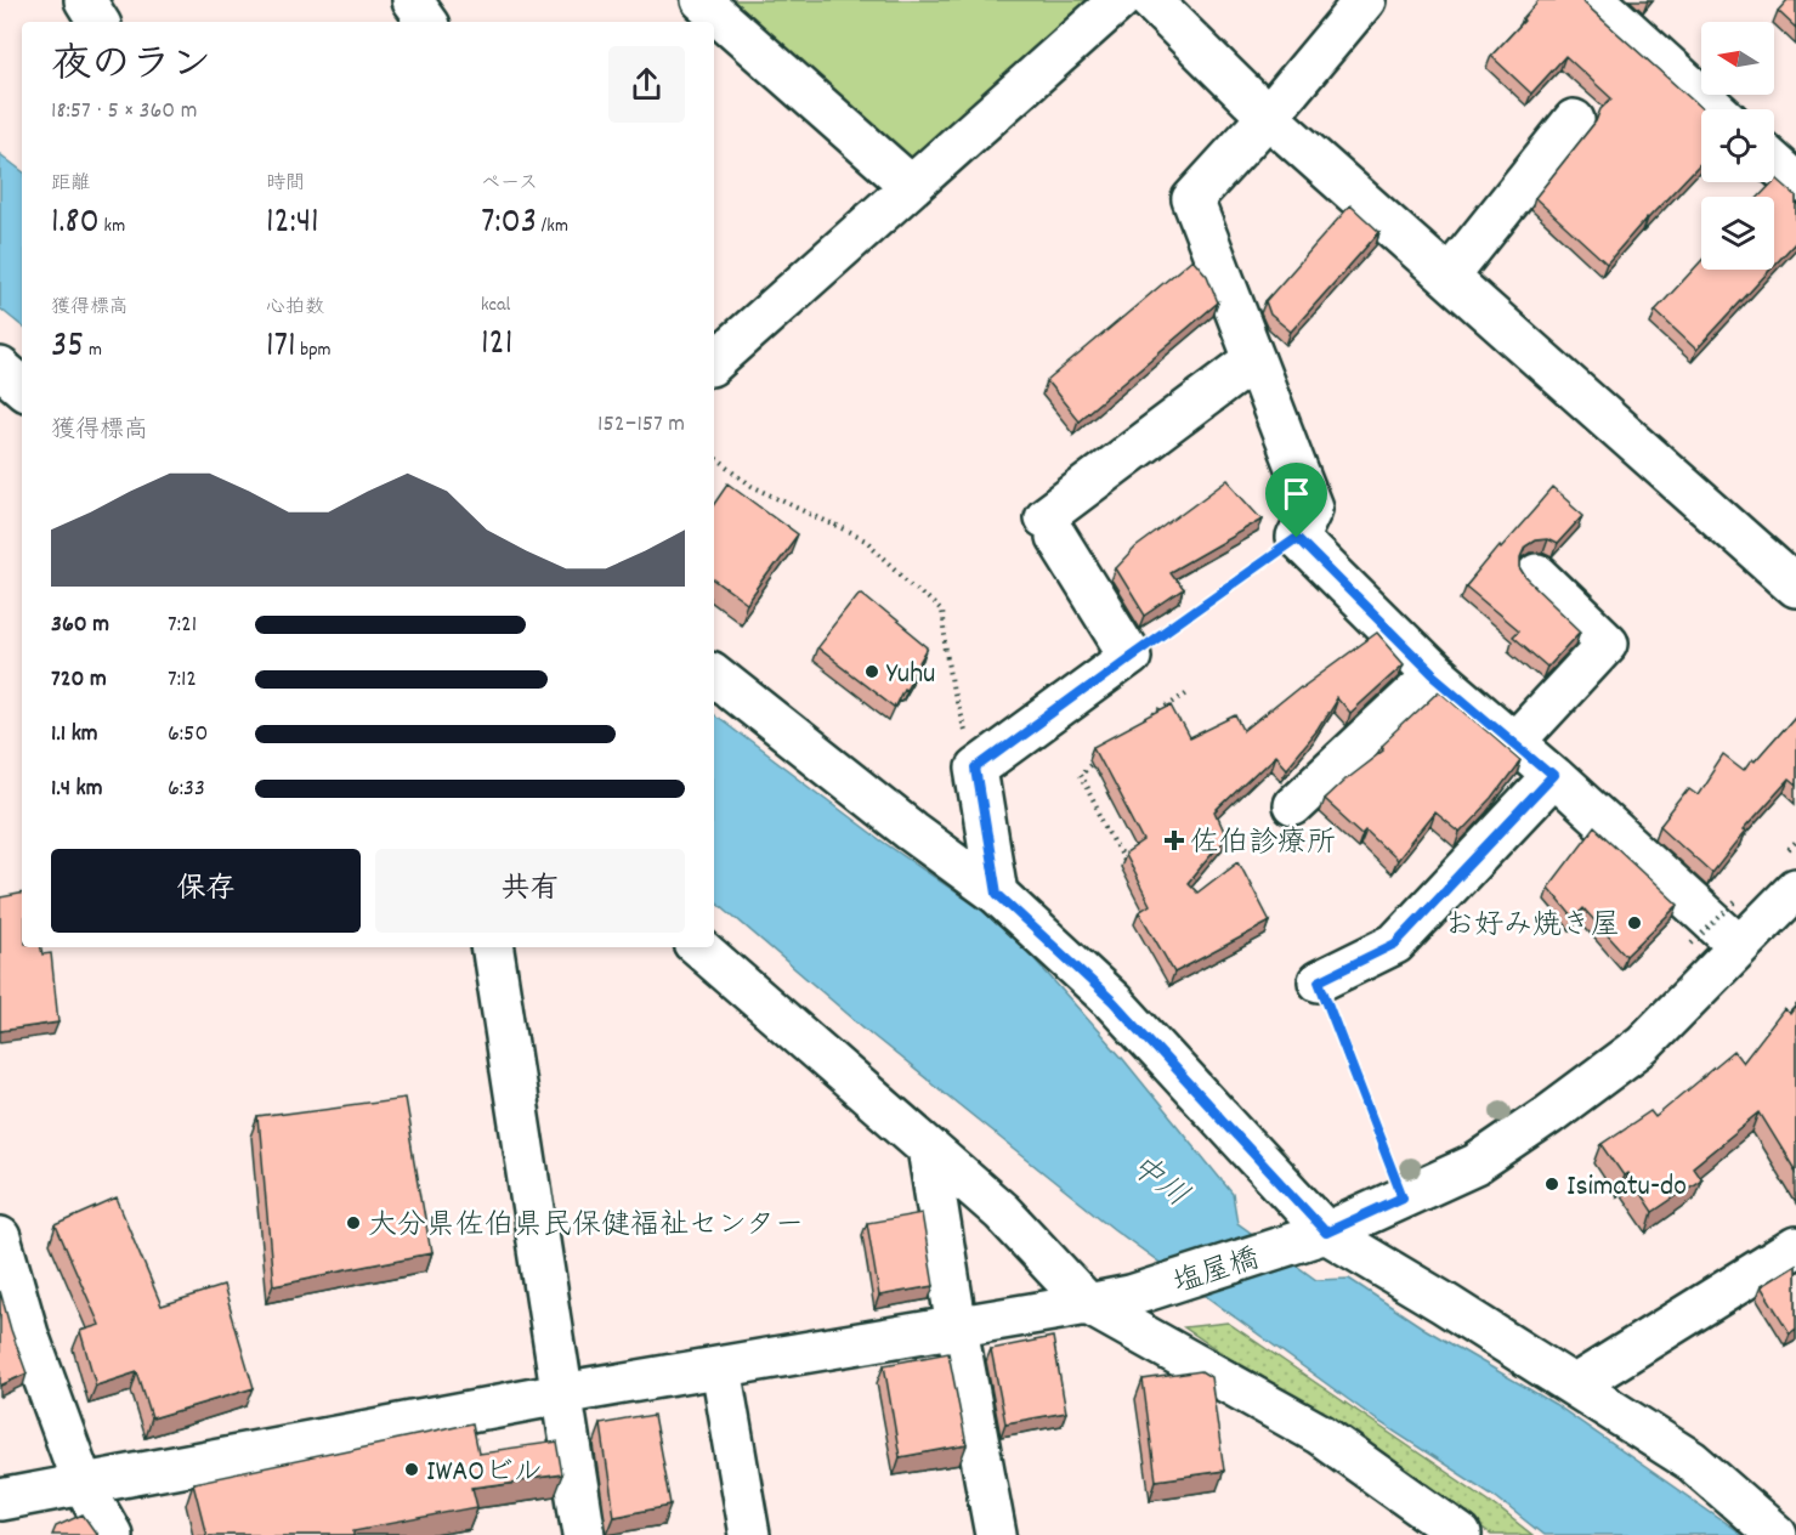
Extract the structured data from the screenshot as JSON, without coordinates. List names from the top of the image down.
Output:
{
  "streets": {
    "street": ["塩屋橋"]
  },
  "water": ["中川"],
  "places": {
    "other": [
      "Yuhu",
      "お好み焼き屋",
      "Isimatu-do",
      "大分県佐伯県民保健福祉センター",
      "IWAOビル"
    ],
    "health": ["佐伯診療所"]
  },
  "north": "left",
  "page": {
    "heading": ["夜のラン", "18:57 · 5 × 360 m"],
    "stats": [
      ["距離", "1.80 km"],
      ["時間", "12:41"],
      ["ペース", "7:03 /km"],
      ["獲得標高", "35 m"],
      ["心拍数", "171 bpm"],
      ["kcal", "121"]
    ],
    "chart": ["獲得標高", "152–157 m"],
    "list": [
      {
        "name": "360 m",
        "note": "7:21"
      },
      {
        "name": "720 m",
        "note": "7:12"
      },
      {
        "name": "1.1 km",
        "note": "6:50"
      },
      {
        "name": "1.4 km",
        "note": "6:33"
      }
    ],
    "buttons": ["保存", "共有"]
  }
}
